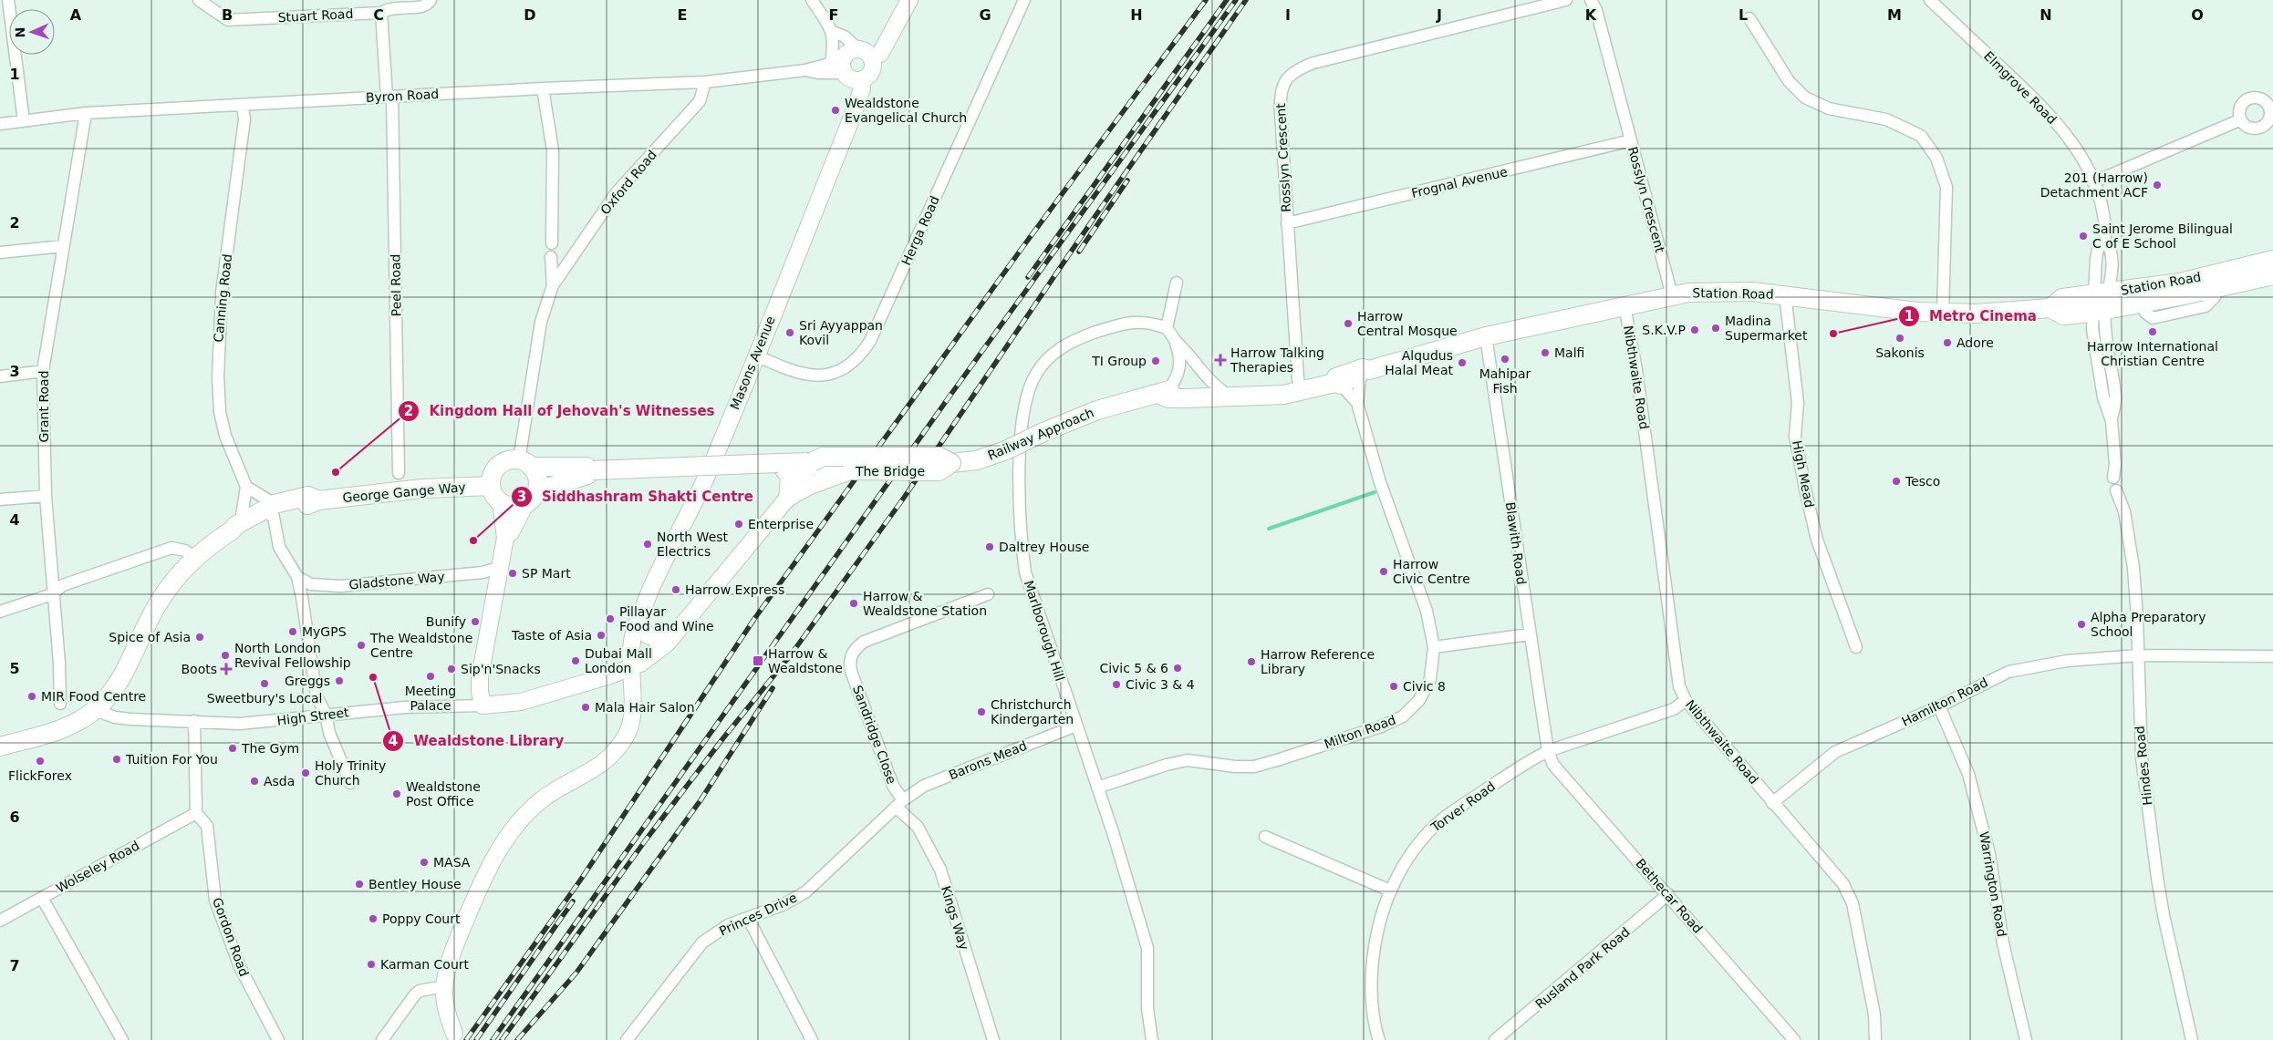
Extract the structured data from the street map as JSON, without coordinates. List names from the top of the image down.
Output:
{
  "streets": {
    "main road": [
      "Station Road",
      "Railway Approach",
      "The Bridge",
      "George Gange Way"
    ],
    "street": [
      "Stuart Road",
      "Elmgrove Road",
      "Byron Road",
      "Rosslyn Crescent",
      "Oxford Road",
      "Frognal Avenue",
      "Herga Road",
      "Peel Road",
      "Canning Road",
      "Masons Avenue",
      "Nibthwaite Road",
      "Grant Road",
      "High Mead",
      "Blawith Road",
      "Gladstone Way",
      "Marlborough Hill",
      "Hamilton Road",
      "High Street",
      "Milton Road",
      "Sandridge Close",
      "Barons Mead",
      "Hindes Road",
      "Torver Road",
      "Wolseley Road",
      "Warrington Road",
      "Bethecar Road",
      "Princes Drive",
      "Kings Way",
      "Gordon Road",
      "Rusland Park Road"
    ]
  },
  "crossings": [
    ["Elmgrove Road", "Station Road"],
    ["Elmgrove Road", "Hindes Road"],
    ["Byron Road", "Oxford Road"],
    ["Byron Road", "Peel Road"],
    ["Byron Road", "Canning Road"],
    ["Byron Road", "Masons Avenue"],
    ["Byron Road", "Grant Road"],
    ["Rosslyn Crescent", "Frognal Avenue"],
    ["Rosslyn Crescent", "Station Road"],
    ["Herga Road", "Masons Avenue"],
    ["Station Road", "Nibthwaite Road"],
    ["Station Road", "Railway Approach"],
    ["Station Road", "High Mead"],
    ["Station Road", "Blawith Road"],
    ["Station Road", "Milton Road"],
    ["Station Road", "Hindes Road"],
    ["Masons Avenue", "The Bridge"],
    ["Masons Avenue", "High Street"],
    ["Nibthwaite Road", "Hamilton Road"],
    ["Nibthwaite Road", "Torver Road"],
    ["Railway Approach", "The Bridge"],
    ["The Bridge", "High Street"],
    ["George Gange Way", "High Street"],
    ["Blawith Road", "Torver Road"],
    ["Blawith Road", "Bethecar Road"],
    ["Marlborough Hill", "Milton Road"],
    ["Marlborough Hill", "Barons Mead"],
    ["Hamilton Road", "Hindes Road"],
    ["Hamilton Road", "Warrington Road"],
    ["Sandridge Close", "Barons Mead"],
    ["Sandridge Close", "Princes Drive"],
    ["Sandridge Close", "Kings Way"],
    ["Barons Mead", "Princes Drive"],
    ["Barons Mead", "Kings Way"],
    ["Torver Road", "Bethecar Road"],
    ["Wolseley Road", "Gordon Road"],
    ["Bethecar Road", "Rusland Park Road"],
    ["Princes Drive", "Kings Way"]
  ],
  "places": {
    "other": [
      "Wealdstone Evangelical Church",
      "201 (Harrow) Detachment ACF",
      "Saint Jerome Bilingual C of E School",
      "Harrow Central Mosque",
      "Madina Supermarket",
      "S.K.V.P",
      "Harrow International Christian Centre",
      "Sri Ayyappan Kovil",
      "Metro Cinema",
      "Sakonis",
      "Adore",
      "Malfi",
      "Mahipar Fish",
      "TI Group",
      "Alqudus Halal Meat",
      "Kingdom Hall of Jehovah's Witnesses",
      "Tesco",
      "Enterprise",
      "Siddhashram Shakti Centre",
      "North West Electrics",
      "Daltrey House",
      "Harrow Civic Centre",
      "SP Mart",
      "Harrow Express",
      "Harrow & Wealdstone Station",
      "Pillayar Food and Wine",
      "Bunify",
      "Alpha Preparatory School",
      "MyGPS",
      "Taste of Asia",
      "Spice of Asia",
      "The Wealdstone Centre",
      "North London Revival Fellowship",
      "Dubai Mall London",
      "Harrow Reference Library",
      "Civic 5 & 6",
      "Sip'n'Snacks",
      "Meeting Palace",
      "Wealdstone Library",
      "Greggs",
      "Sweetbury's Local",
      "Civic 3 & 4",
      "Civic 8",
      "MIR Food Centre",
      "Mala Hair Salon",
      "Christchurch Kindergarten",
      "The Gym",
      "Tuition For You",
      "FlickForex",
      "Holy Trinity Church",
      "Asda",
      "Wealdstone Post Office",
      "MASA",
      "Bentley House",
      "Poppy Court",
      "Karman Court"
    ],
    "health": ["Harrow Talking Therapies", "Boots"],
    "transit": ["Harrow & Wealdstone"]
  },
  "north": "left",
  "grid": {
    "columns": [
      "A",
      "B",
      "C",
      "D",
      "E",
      "F",
      "G",
      "H",
      "I",
      "J",
      "K",
      "L",
      "M",
      "N",
      "O"
    ],
    "rows": [
      "1",
      "2",
      "3",
      "4",
      "5",
      "6",
      "7"
    ]
  }
}
